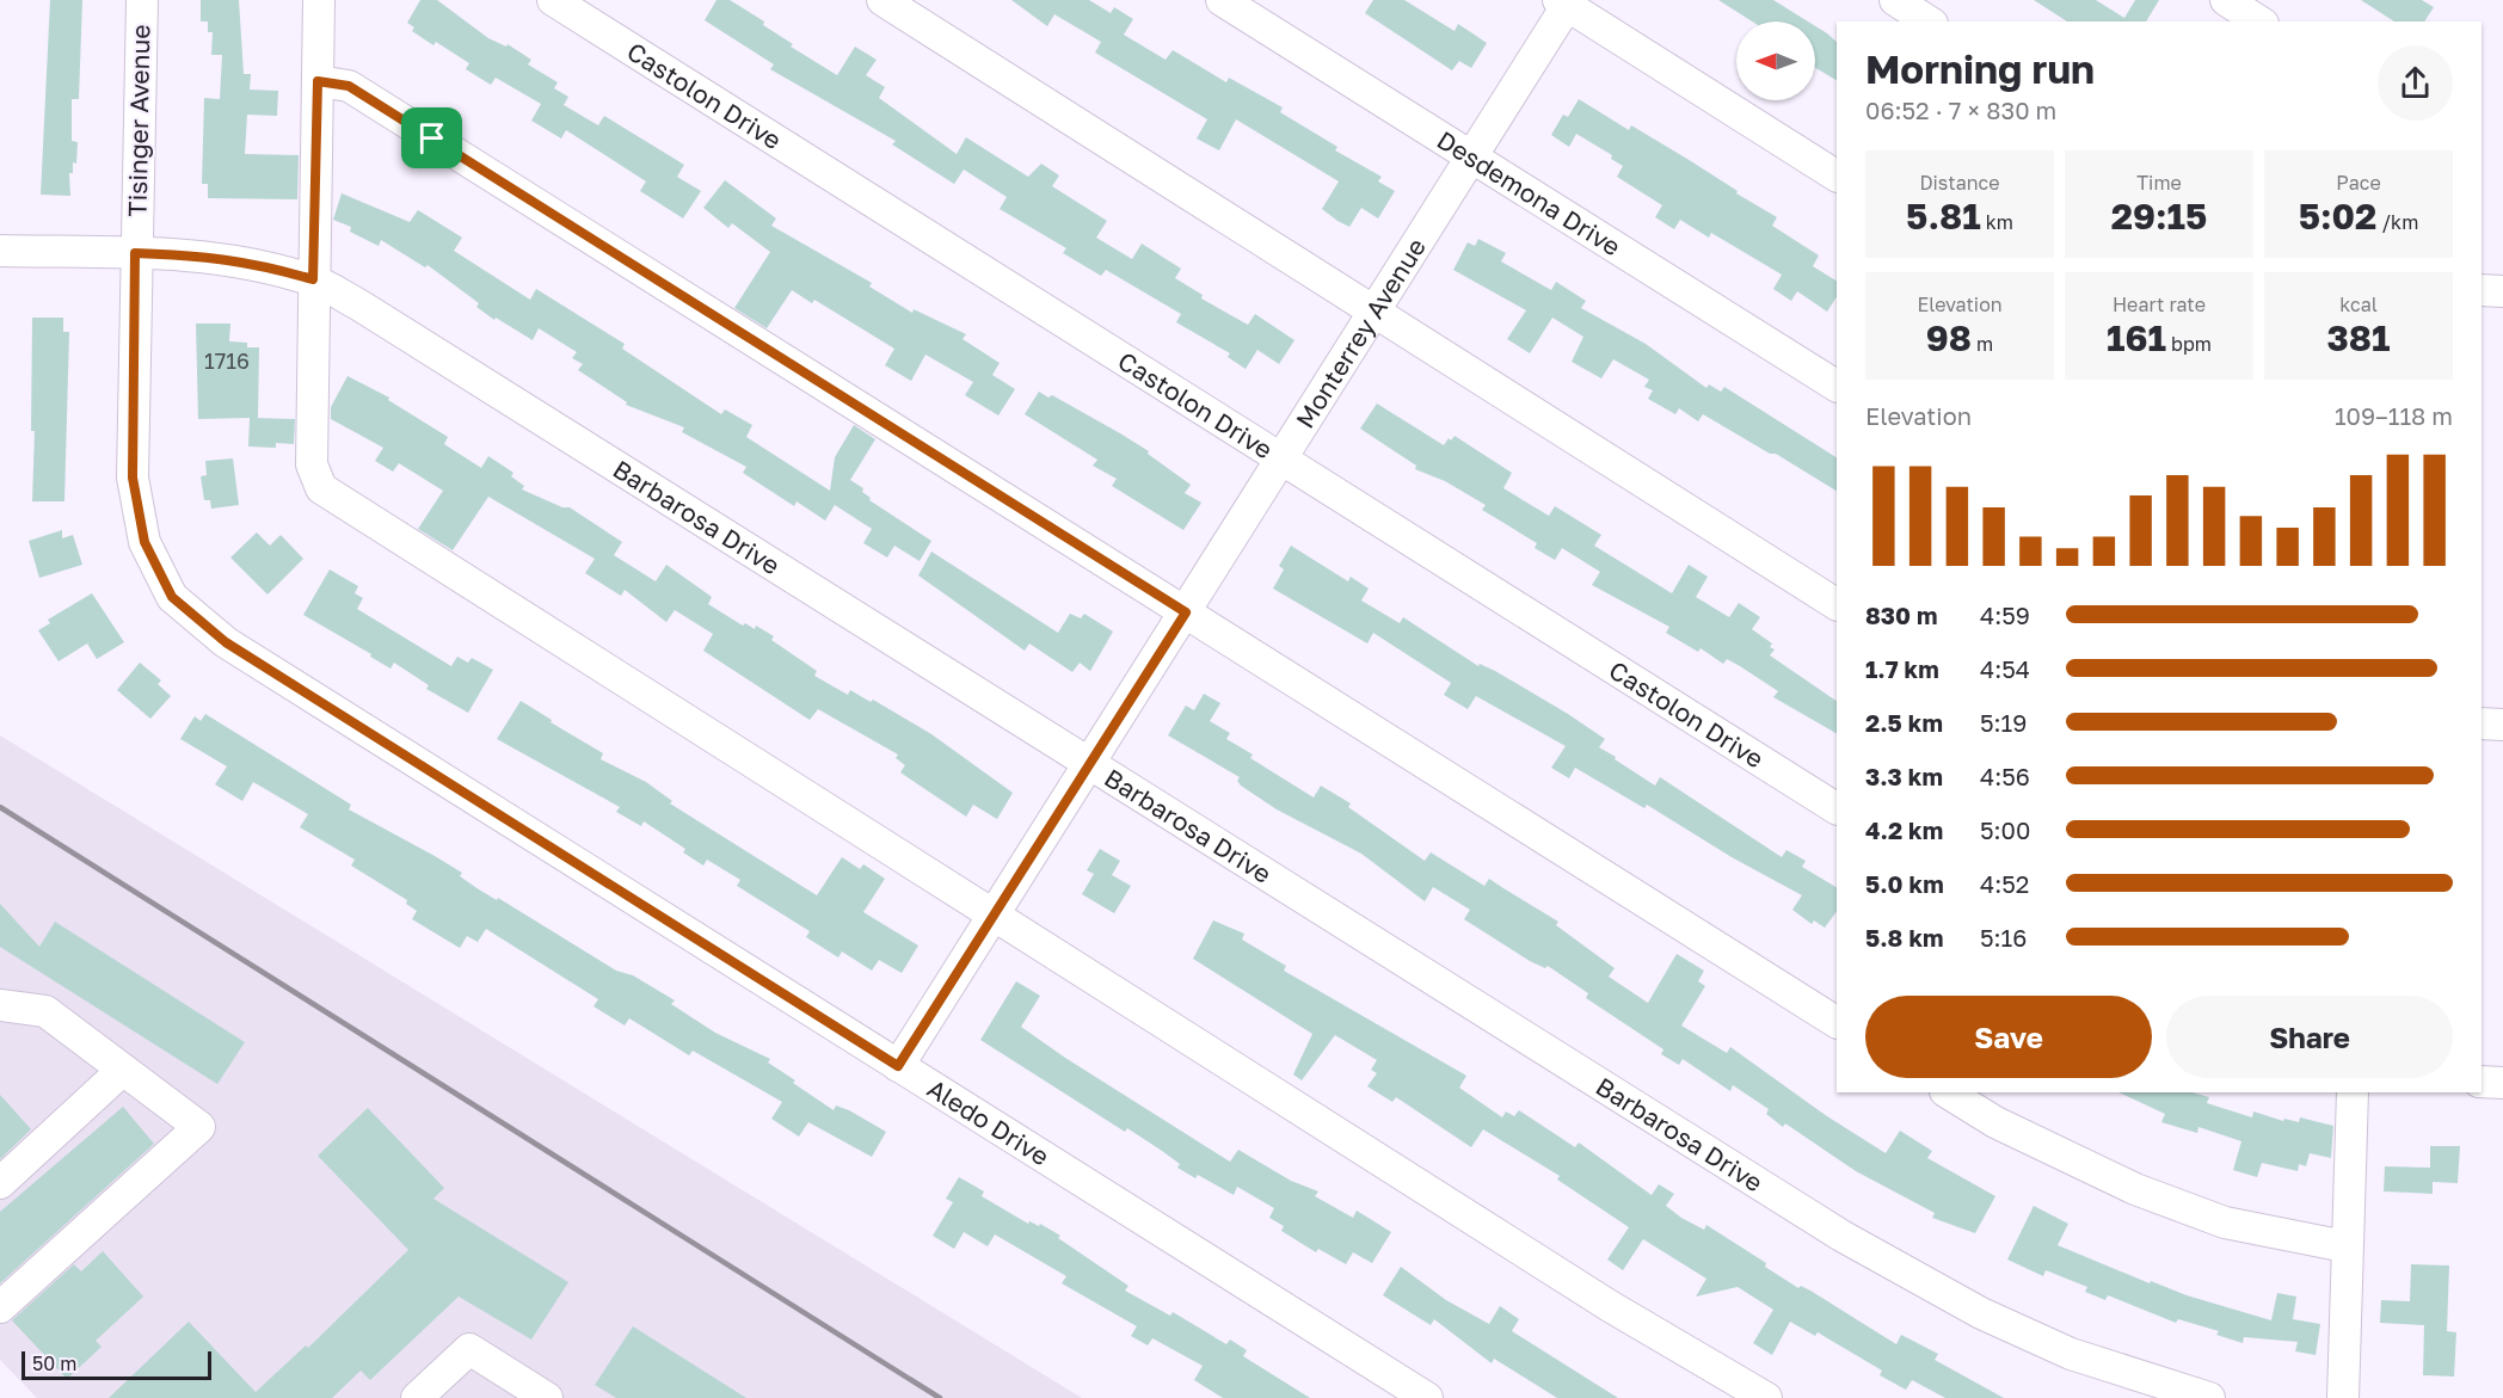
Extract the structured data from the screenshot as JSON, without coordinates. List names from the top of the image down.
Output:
{
  "streets": {
    "street": [
      "Castolon Drive",
      "Tisinger Avenue",
      "Desdemona Drive",
      "Monterrey Avenue",
      "Barbarosa Drive",
      "Aledo Drive"
    ]
  },
  "crossings": [
    ["Castolon Drive", "Monterrey Avenue"],
    ["Tisinger Avenue", "Barbarosa Drive"],
    ["Tisinger Avenue", "Aledo Drive"],
    ["Desdemona Drive", "Monterrey Avenue"],
    ["Monterrey Avenue", "Barbarosa Drive"],
    ["Monterrey Avenue", "Aledo Drive"]
  ],
  "house_numbers": ["1716"],
  "scale_bar": "50 m",
  "north": "left",
  "page": {
    "heading": ["Morning run", "06:52 · 7 × 830 m"],
    "stats": [
      ["Distance", "5.81 km"],
      ["Time", "29:15"],
      ["Pace", "5:02 /km"],
      ["Elevation", "98 m"],
      ["Heart rate", "161 bpm"],
      ["kcal", "381"]
    ],
    "chart": ["Elevation", "109–118 m"],
    "list": [
      {
        "name": "830 m",
        "note": "4:59"
      },
      {
        "name": "1.7 km",
        "note": "4:54"
      },
      {
        "name": "2.5 km",
        "note": "5:19"
      },
      {
        "name": "3.3 km",
        "note": "4:56"
      },
      {
        "name": "4.2 km",
        "note": "5:00"
      },
      {
        "name": "5.0 km",
        "note": "4:52"
      },
      {
        "name": "5.8 km",
        "note": "5:16"
      }
    ],
    "buttons": ["Save", "Share"],
    "scale": "50 m"
  }
}
